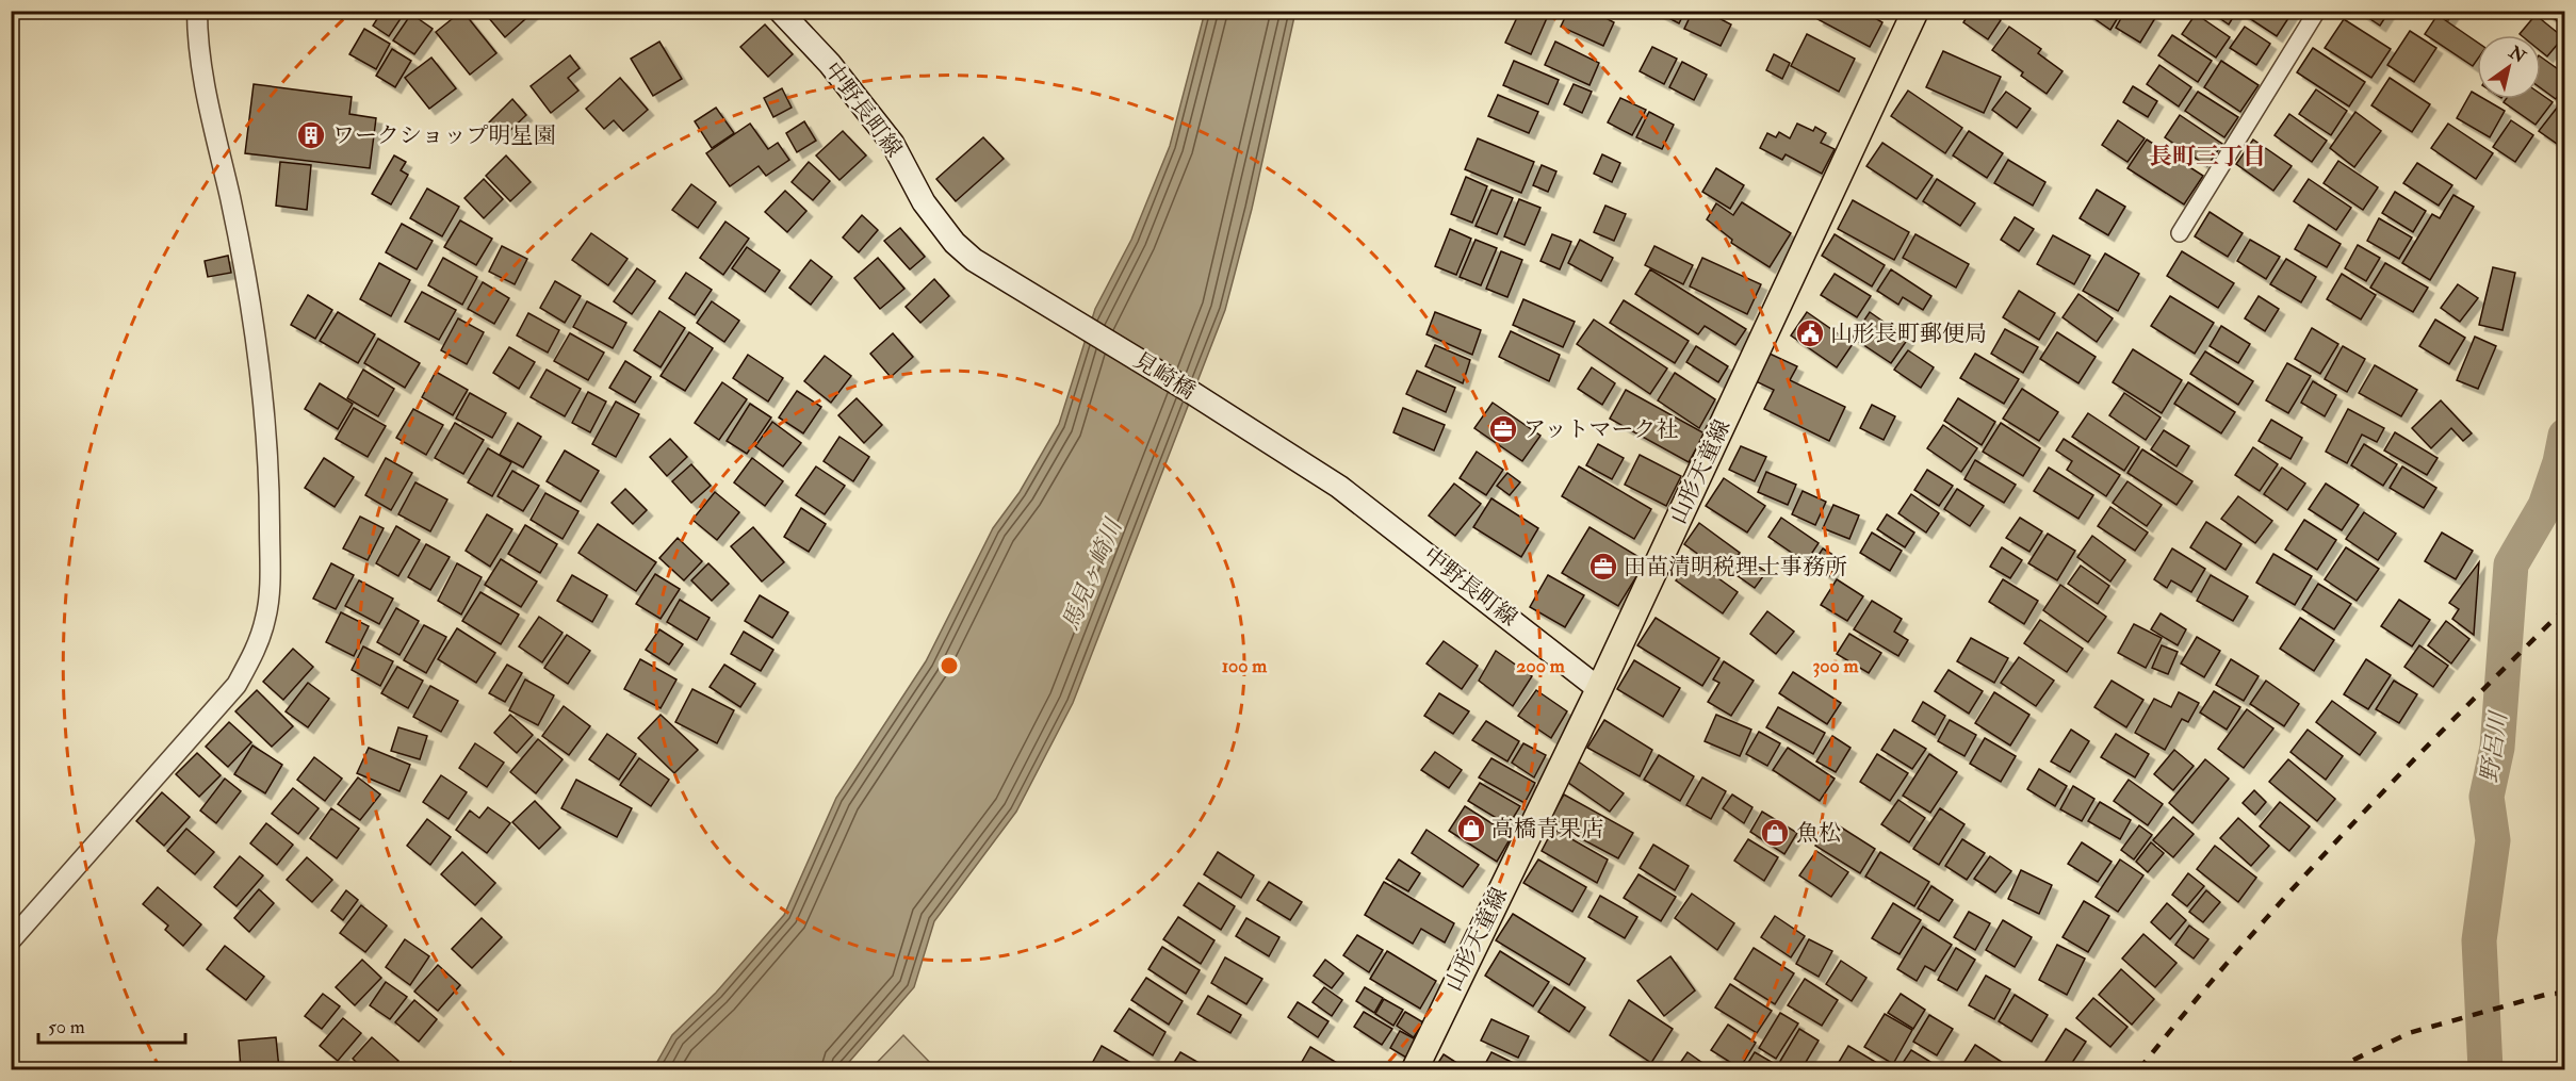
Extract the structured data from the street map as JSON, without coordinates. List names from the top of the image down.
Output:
{
  "streets": {
    "main road": ["中野長町線", "見崎橋", "山形天童線"]
  },
  "crossings": [
    ["中野長町線", "見崎橋"],
    ["中野長町線", "山形天童線"]
  ],
  "districts": ["長町三丁目"],
  "water": ["馬見ヶ崎川", "野呂川"],
  "places": {
    "building": ["ワークショップ明星園"],
    "public building": ["山形長町郵便局"],
    "office": ["アットマーク社", "田苗清明税理士事務所"],
    "shop": ["高橋青果店", "魚松"]
  },
  "scale_bar": "50 m",
  "north": "top right",
  "rings": ["100 m", "200 m", "300 m"]
}
